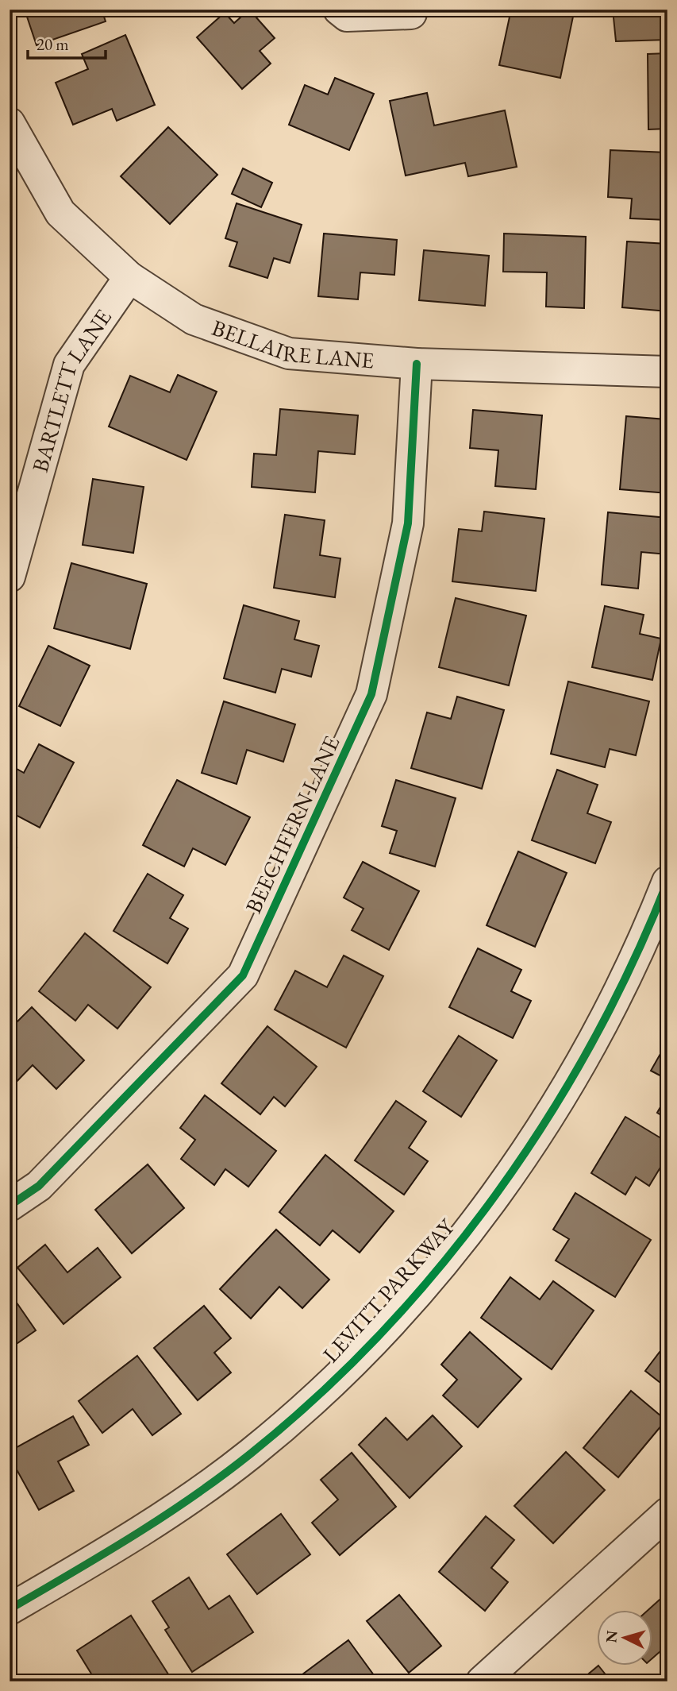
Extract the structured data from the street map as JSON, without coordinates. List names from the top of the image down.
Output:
{
  "streets": {
    "street": [
      "BELLAIRE LANE",
      "BARTLETT LANE",
      "BEECHFERN LANE",
      "LEVITT PARKWAY"
    ]
  },
  "crossings": [
    ["BELLAIRE LANE", "BARTLETT LANE"],
    ["BELLAIRE LANE", "BEECHFERN LANE"]
  ],
  "scale_bar": "20 m",
  "north": "left"
}
